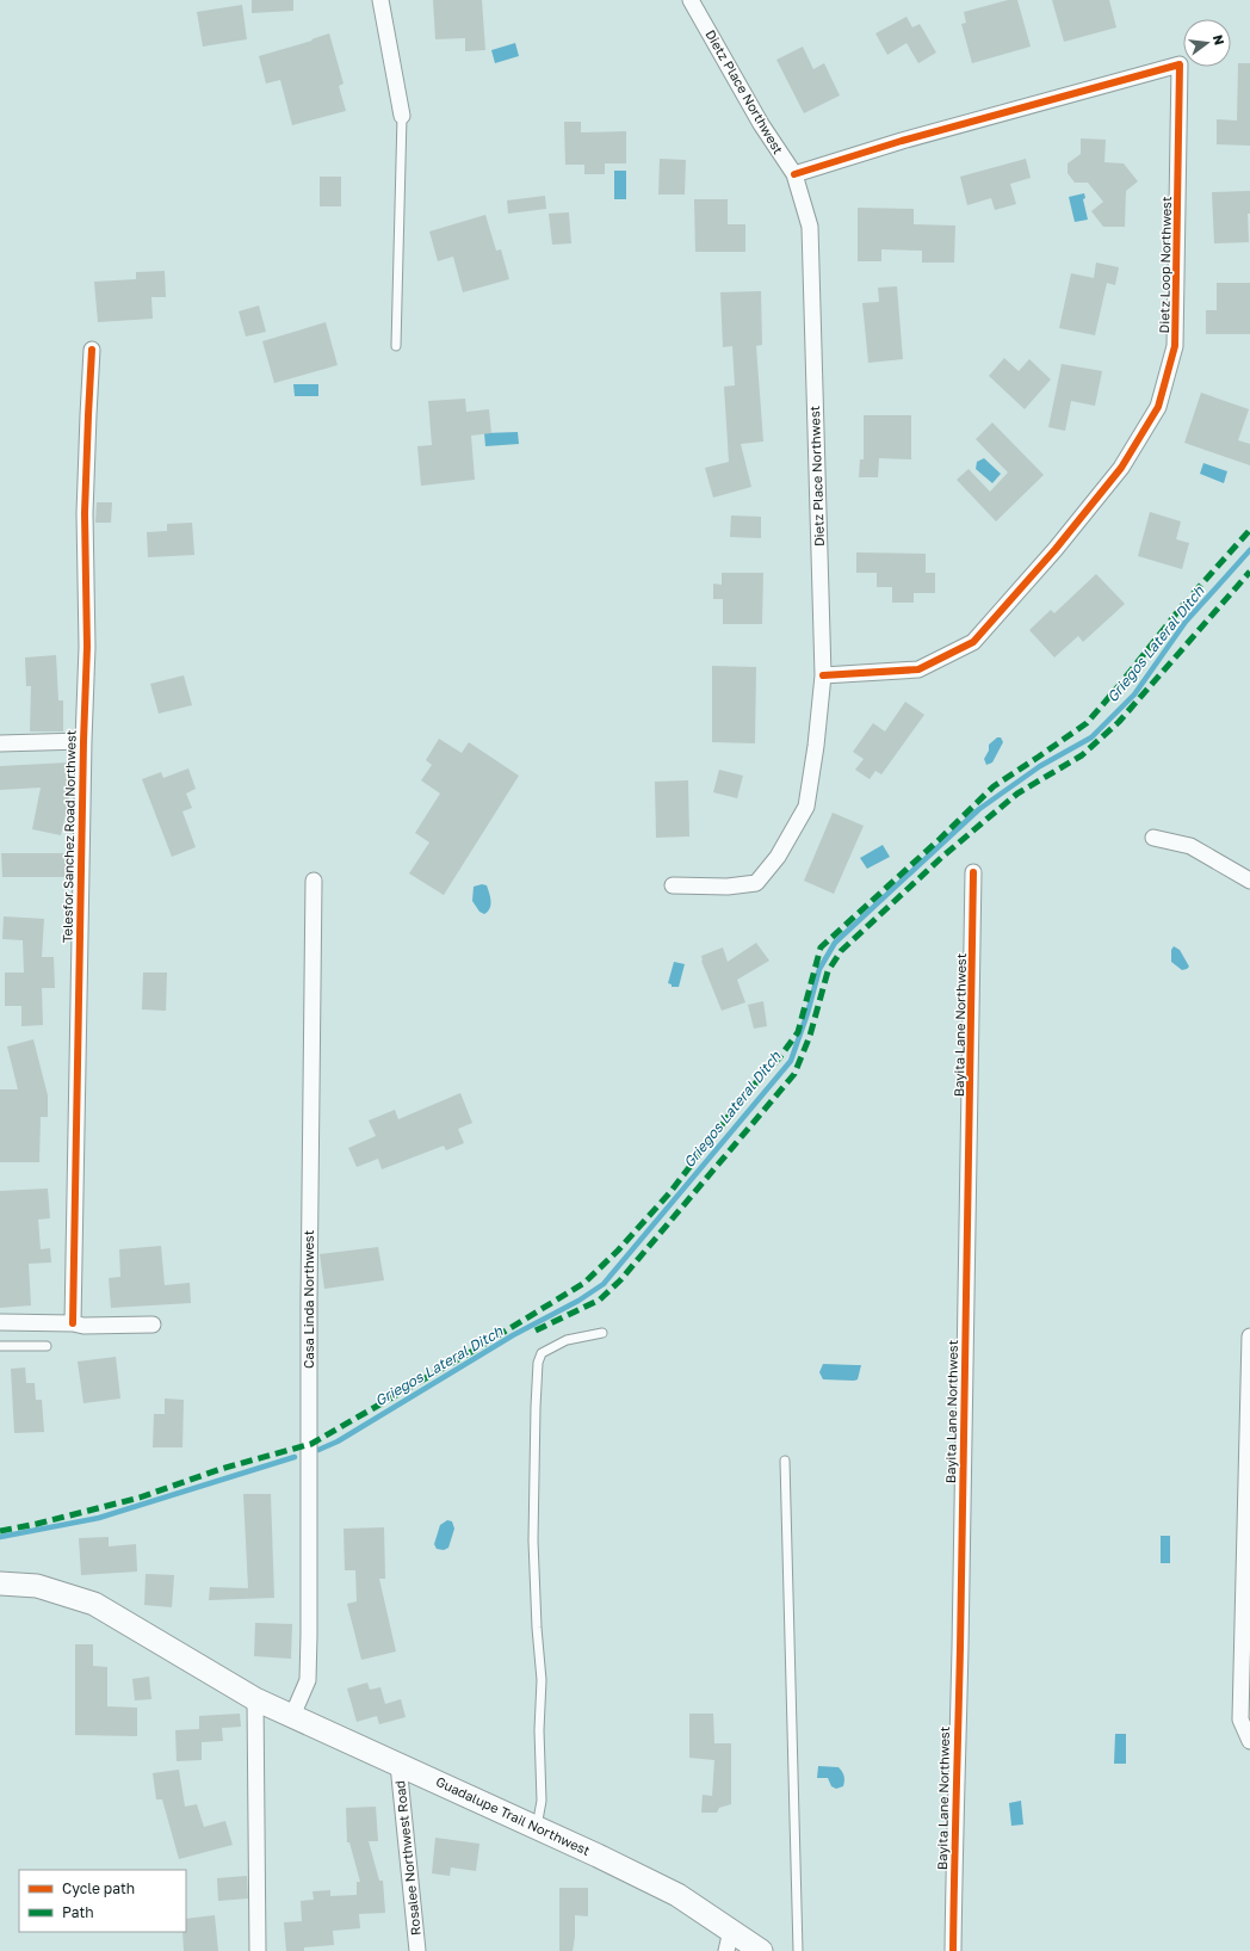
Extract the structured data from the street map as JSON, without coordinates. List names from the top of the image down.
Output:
{
  "streets": {
    "street": [
      "Dietz Place Northwest",
      "Dietz Loop Northwest",
      "Telesfor Sanchez Road Northwest",
      "Bayita Lane Northwest",
      "Casa Linda Northwest",
      "Guadalupe Trail Northwest",
      "Rosalee Northwest Road"
    ]
  },
  "crossings": [
    ["Dietz Place Northwest", "Dietz Loop Northwest"],
    ["Casa Linda Northwest", "Guadalupe Trail Northwest"],
    ["Guadalupe Trail Northwest", "Rosalee Northwest Road"]
  ],
  "water": ["Griegos Lateral Ditch"],
  "legend": ["Cycle path", "Path"],
  "north": "right"
}
